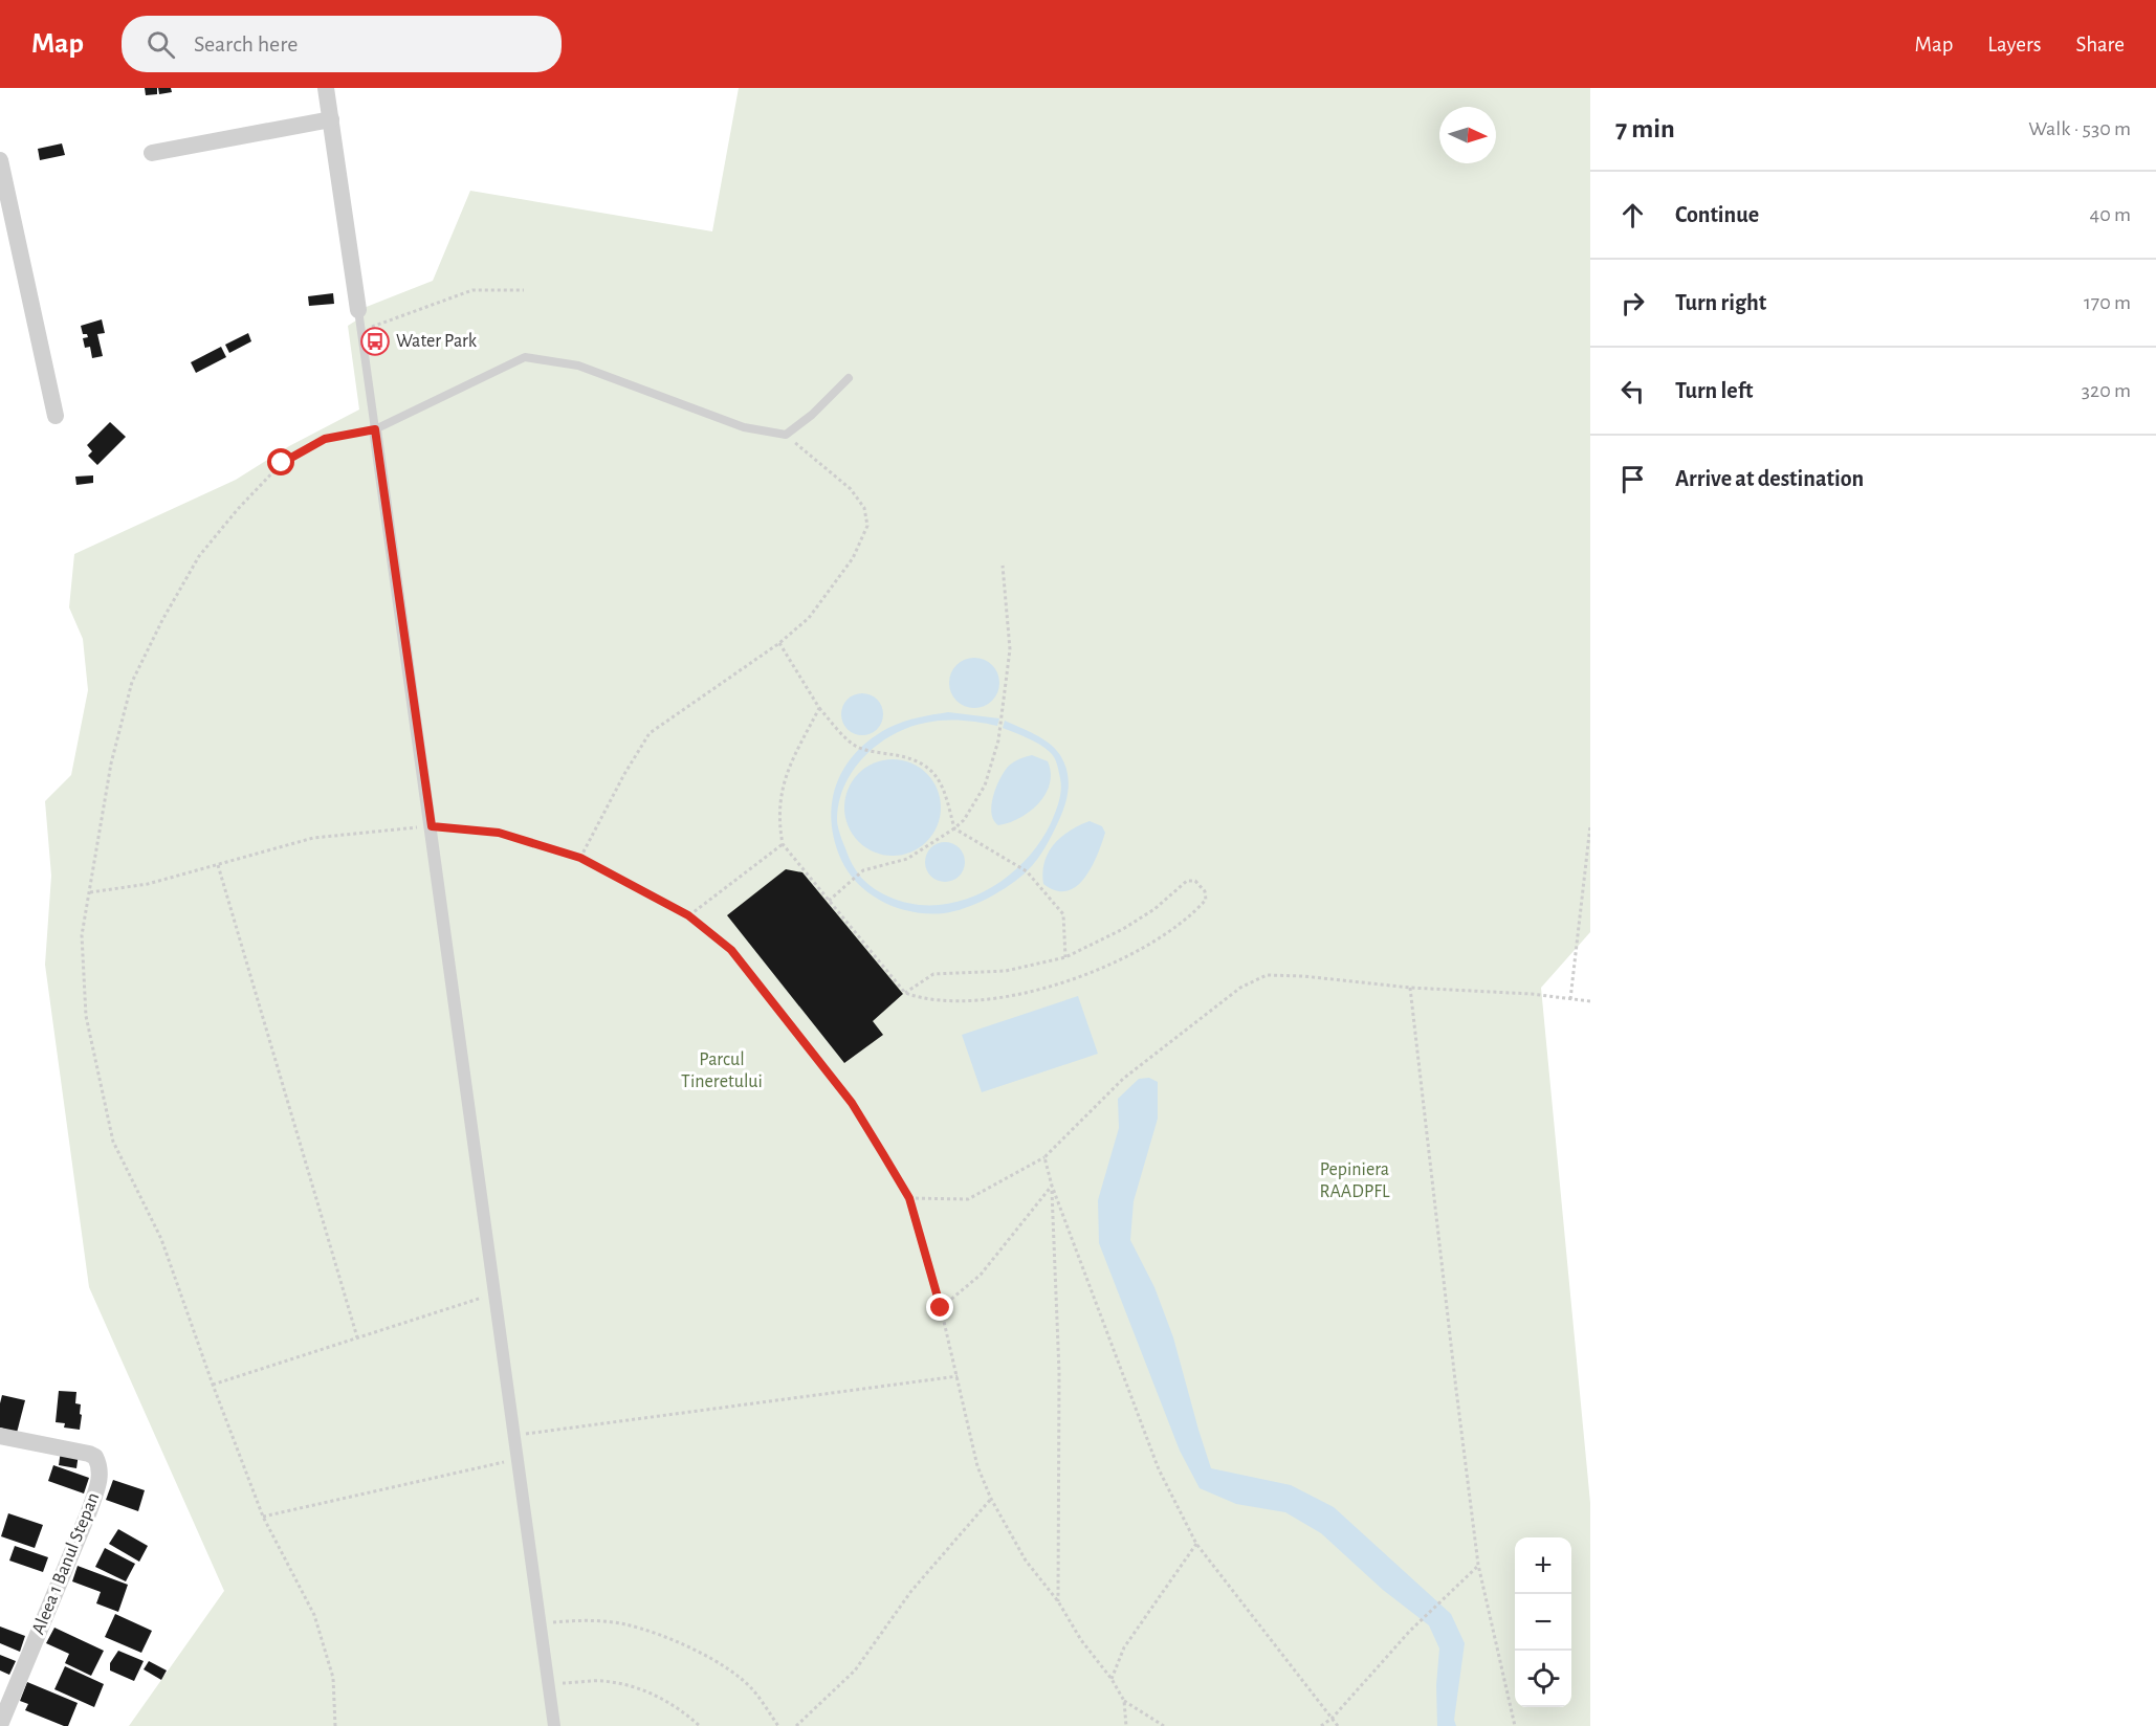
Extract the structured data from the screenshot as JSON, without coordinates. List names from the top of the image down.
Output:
{
  "streets": {
    "street": ["Aleea 1 Banul Stepan"]
  },
  "parks": ["Parcul Tineretului", "Pepiniera RAADPFL"],
  "places": {
    "bus stop": ["Water Park"]
  },
  "north": "right",
  "page": {
    "header": "Map",
    "search": "Search here",
    "nav": ["Map", "Layers", "Share"],
    "heading": ["7 min", "Walk · 530 m"],
    "list": [
      ["Continue", "40 m"],
      ["Turn right", "170 m"],
      ["Turn left", "320 m"],
      "Arrive at destination"
    ],
    "map_buttons": ["+", "−"]
  }
}
